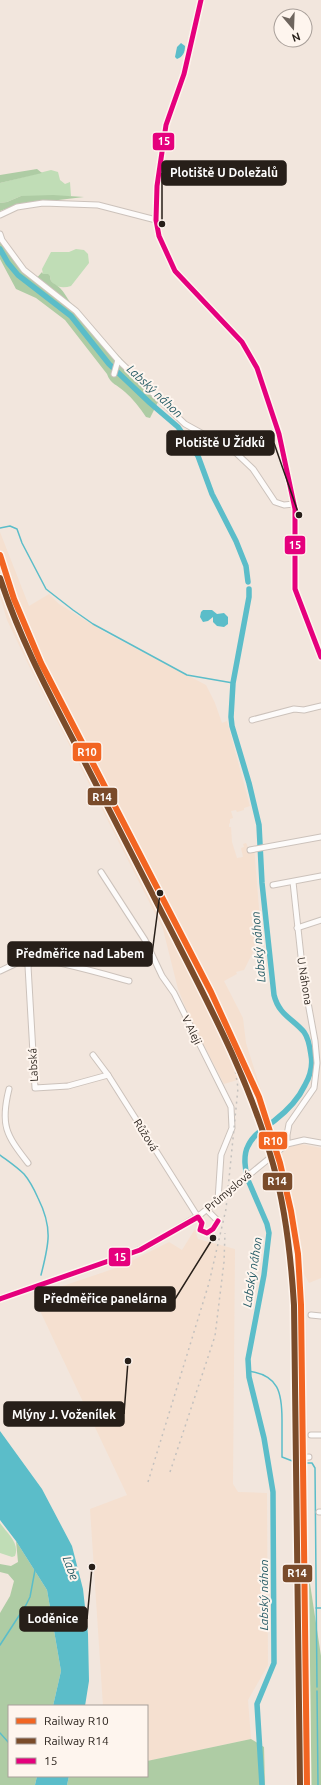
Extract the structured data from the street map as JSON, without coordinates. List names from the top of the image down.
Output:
{
  "streets": {
    "street": [
      "U Náhona",
      "V Aleji",
      "Labská",
      "Růžová",
      "Průmyslová"
    ]
  },
  "crossings": [
    ["U Náhona", "Průmyslová"],
    ["V Aleji", "Průmyslová"],
    ["Labská", "Růžová"],
    ["Růžová", "Průmyslová"]
  ],
  "water": ["Labský náhon", "Labe"],
  "places": [
    "Plotiště U Doležalů",
    "Plotiště U Žídků",
    "Předměřice nad Labem",
    "Předměřice panelárna",
    "Mlýny J. Voženílek",
    "Loděnice"
  ],
  "lines": ["transit line 15", "rail line R10", "rail line R14"],
  "legend": ["Railway R10", "Railway R14", "15"],
  "north": "bottom"
}
